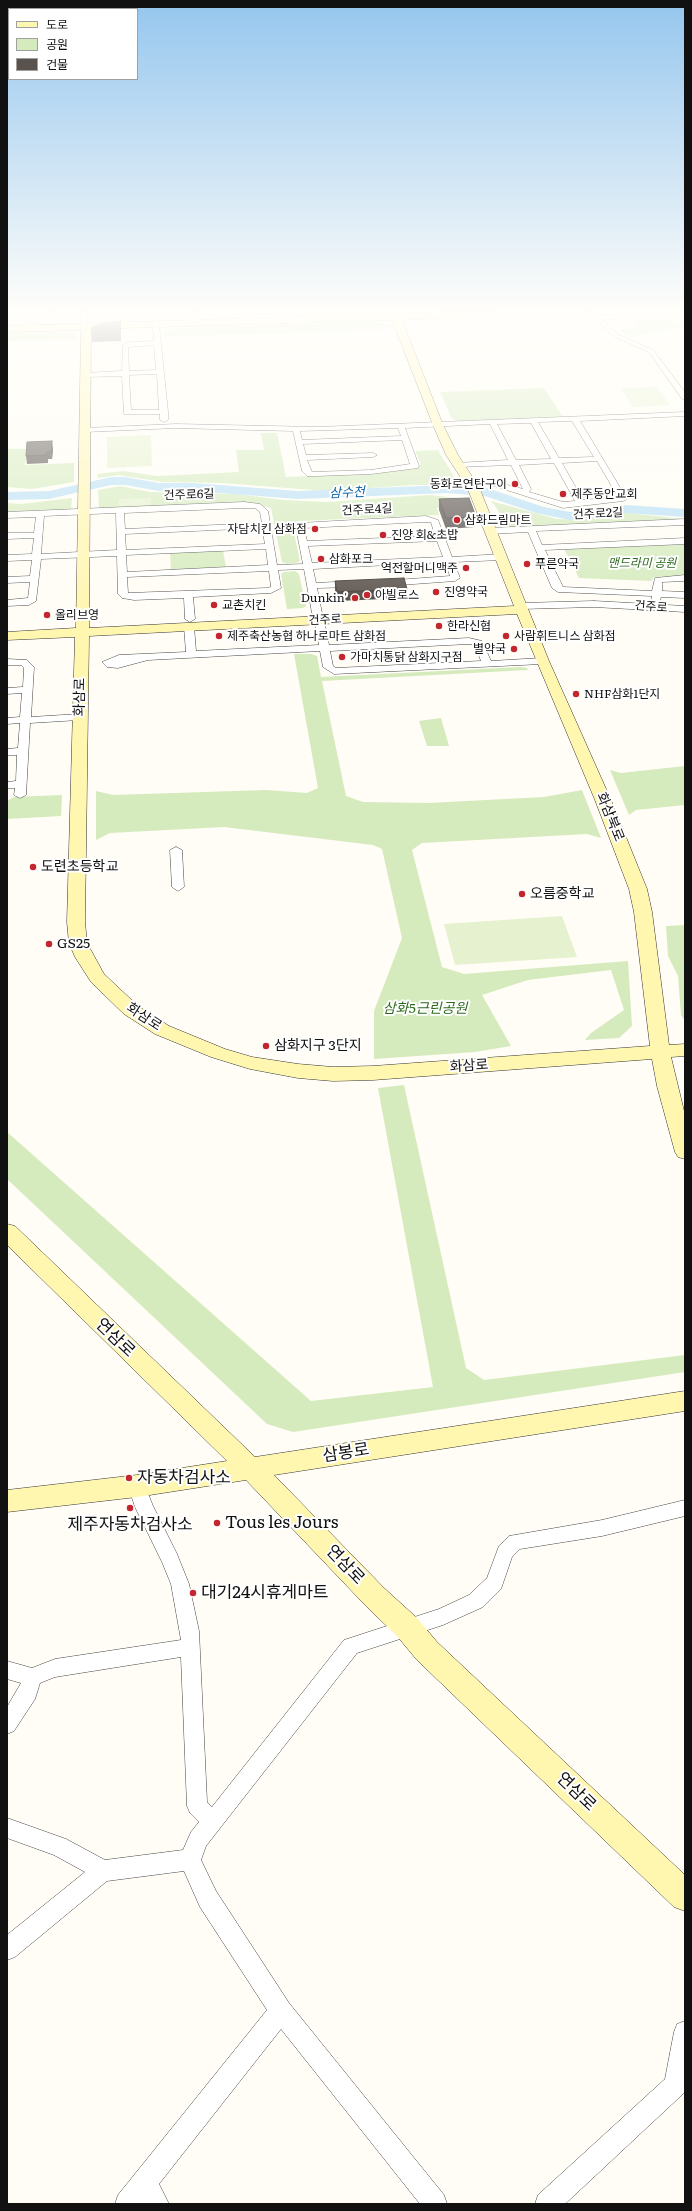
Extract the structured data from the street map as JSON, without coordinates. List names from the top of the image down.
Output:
{
  "streets": {
    "street": [
      "건주로6길",
      "건주로4길",
      "건주로2길",
      "건주로",
      "화삼로",
      "화삼북로",
      "연삼로",
      "삼봉로"
    ]
  },
  "crossings": [
    ["건주로4길", "건주로"],
    ["건주로2길", "화삼북로"],
    ["건주로", "화삼로"],
    ["건주로", "화삼북로"],
    ["화삼로", "화삼북로"],
    ["연삼로", "삼봉로"]
  ],
  "water": ["삼수천"],
  "parks": ["맨드라미 공원", "삼화5근린공원"],
  "places": [
    "동화로연탄구이",
    "제주동안교회",
    "삼화드림마트",
    "자담치킨 삼화점",
    "진양 회&초밥",
    "삼화포크",
    "푸른약국",
    "역전할머니맥주",
    "진영약국",
    "아빌로스",
    "Dunkin'",
    "교촌치킨",
    "올리브영",
    "한라신협",
    "제주축산농협 하나로마트 삼화점",
    "사람휘트니스 삼화점",
    "별약국",
    "가마치통닭 삼화지구점",
    "NHF삼화1단지",
    "도련초등학교",
    "오름중학교",
    "GS25",
    "삼화지구 3단지",
    "자동차검사소",
    "제주자동차검사소",
    "Tous les Jours",
    "대기24시휴게마트"
  ],
  "legend": ["도로", "공원", "건물"]
}
